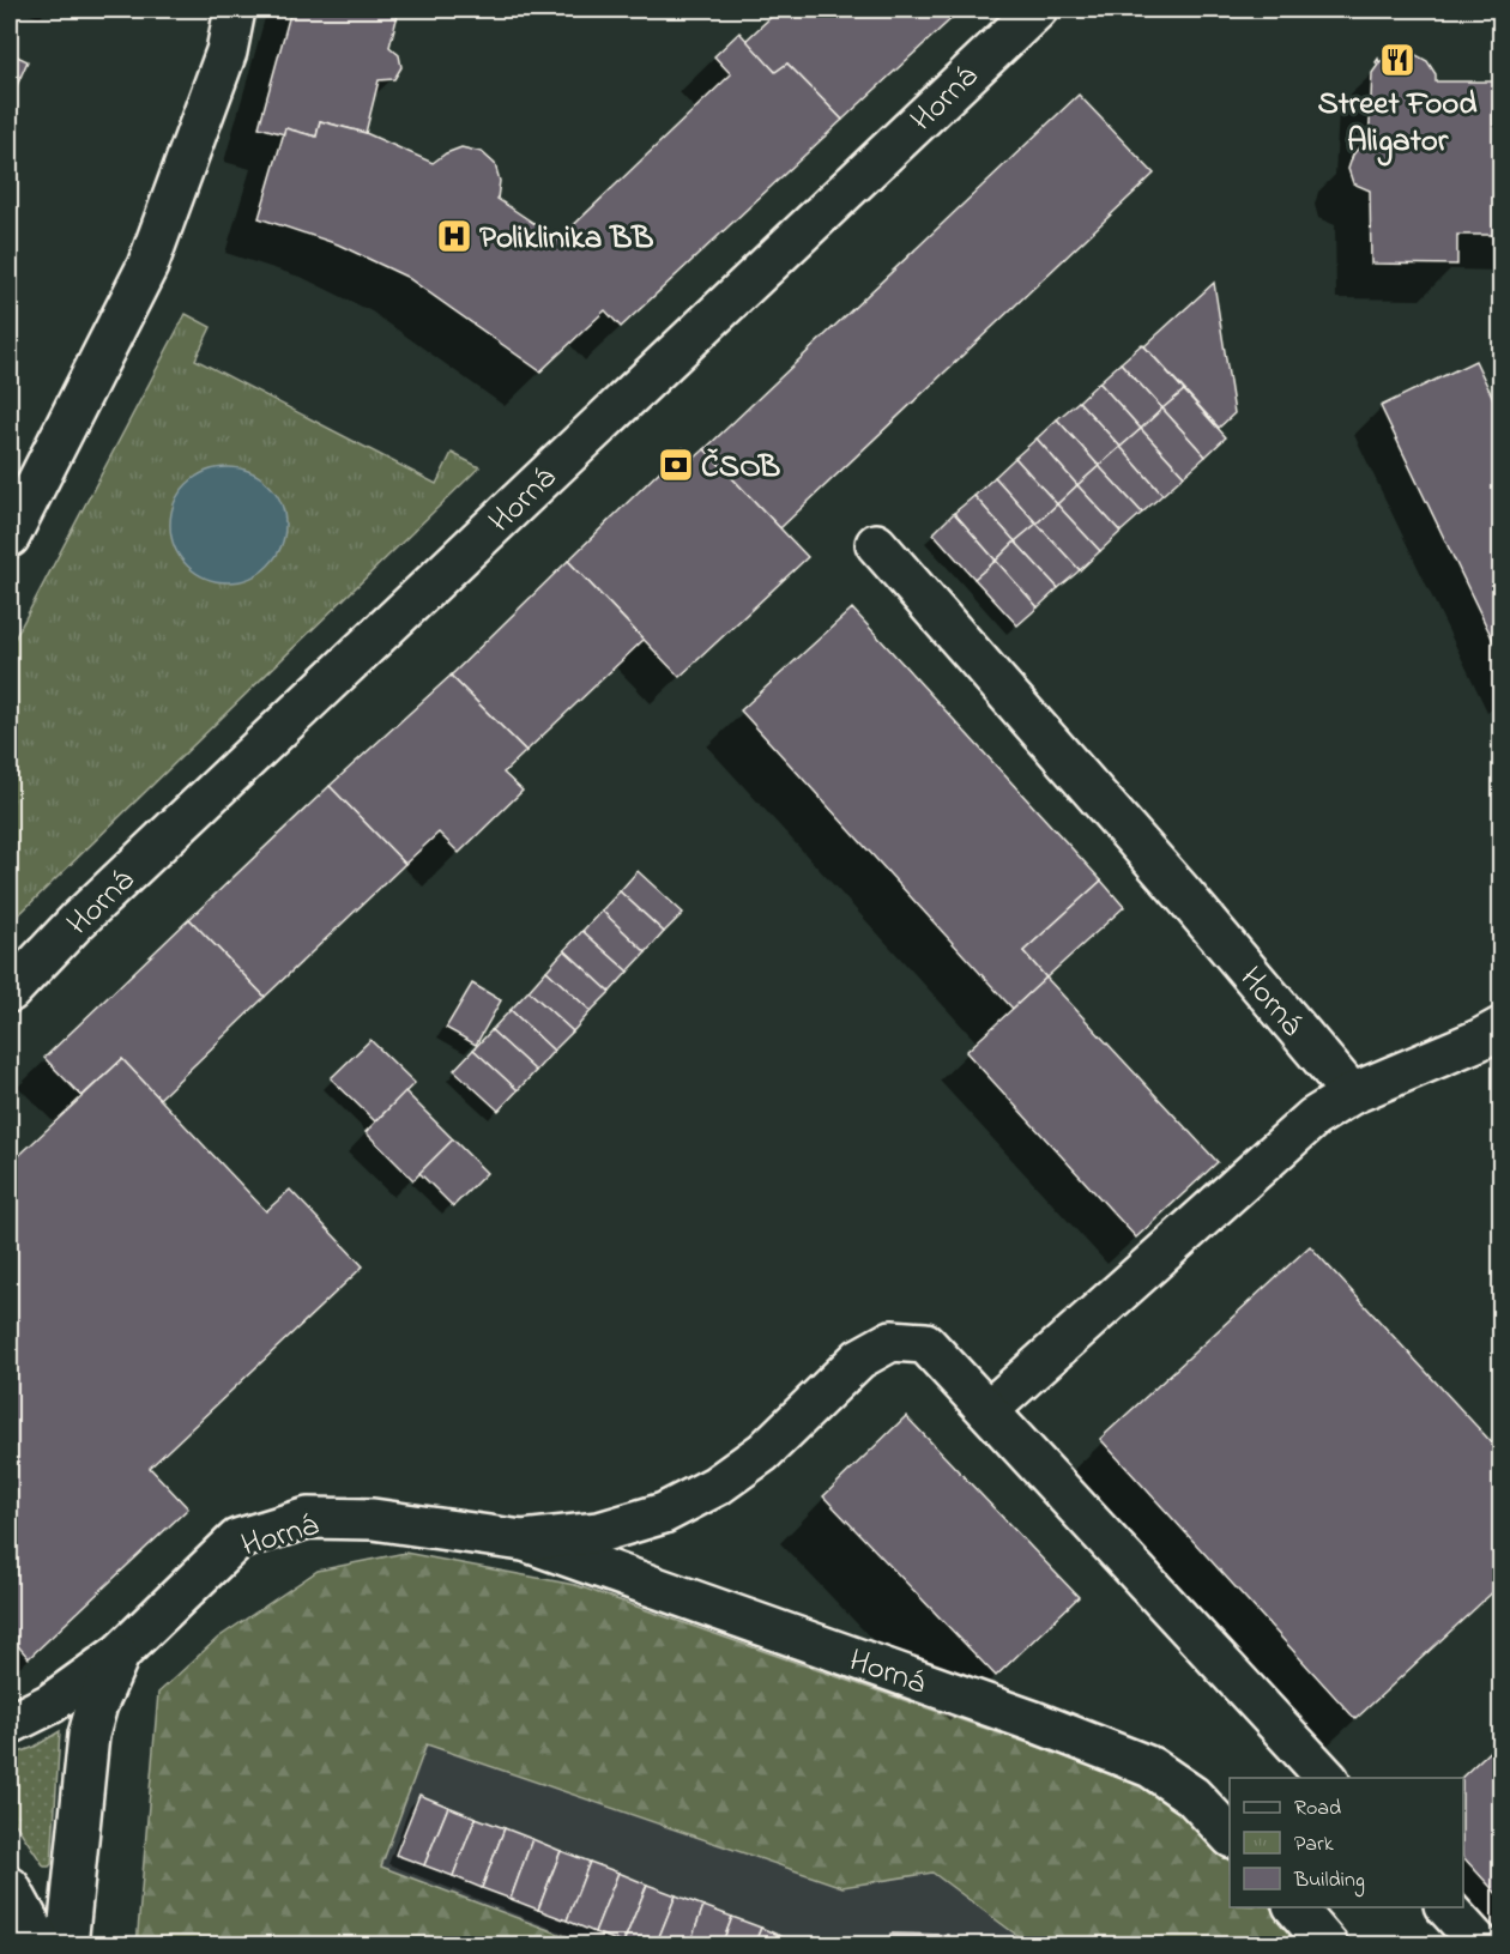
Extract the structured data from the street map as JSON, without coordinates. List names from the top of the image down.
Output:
{
  "streets": {
    "street": ["Horná"]
  },
  "places": {
    "restaurant": ["Street Food Aligator"],
    "hospital": ["Poliklinika BB"],
    "bank": ["ČSOB"]
  },
  "legend": ["Road", "Park", "Building"]
}
